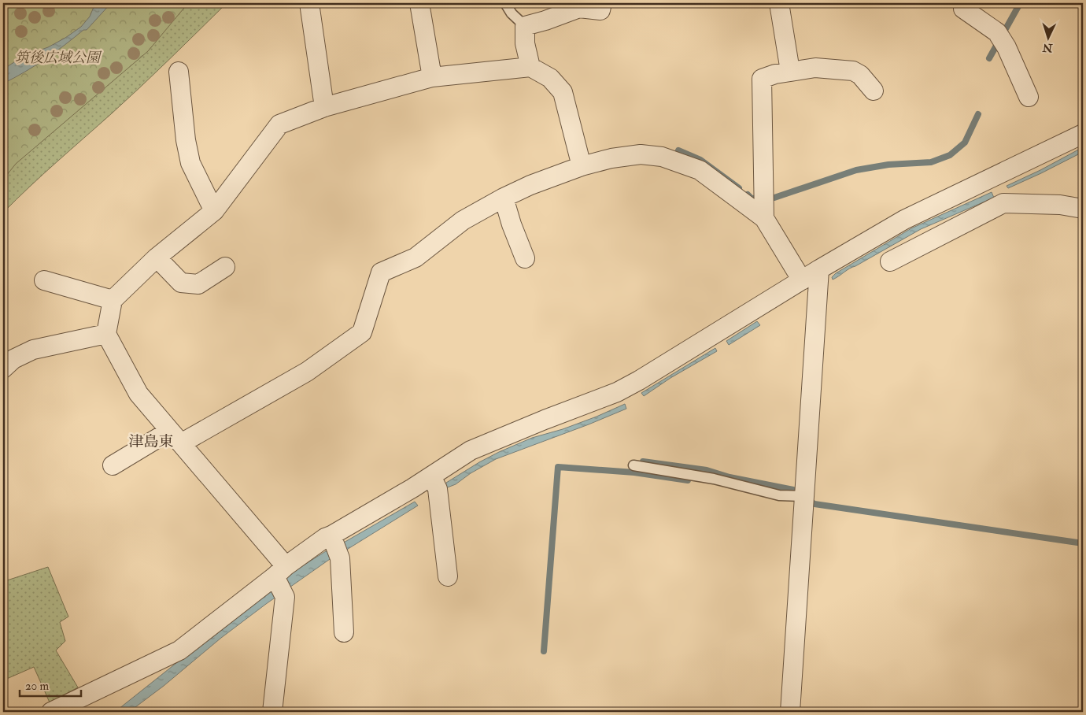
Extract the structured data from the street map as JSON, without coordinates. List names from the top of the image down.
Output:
{
  "districts": ["津島東"],
  "parks": ["筑後広域公園"],
  "scale_bar": "20 m",
  "north": "bottom"
}
